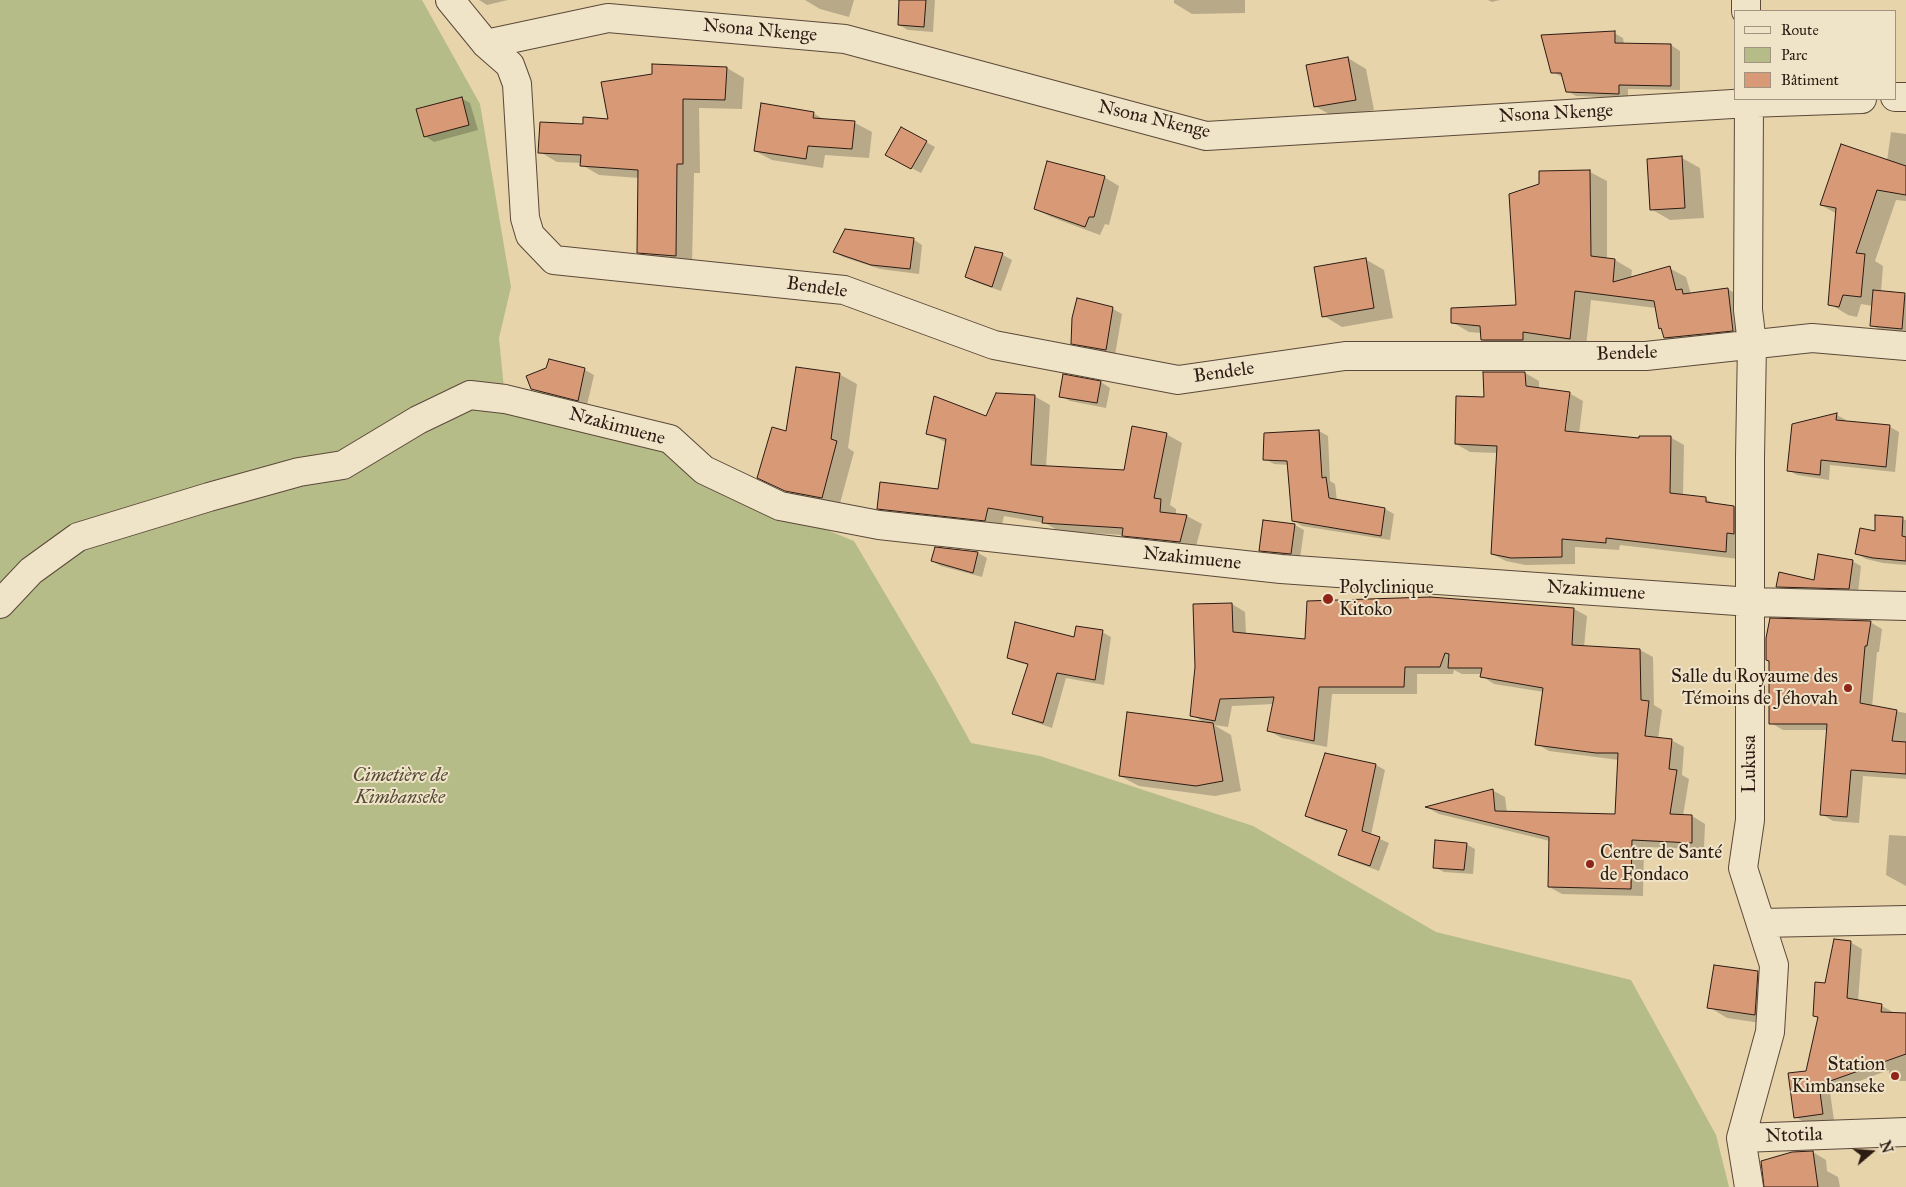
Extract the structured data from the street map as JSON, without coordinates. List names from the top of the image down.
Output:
{
  "streets": {
    "street": [
      "Nsona Nkenge",
      "Bendele",
      "Nzakimuene",
      "Lukusa",
      "Ntotila"
    ]
  },
  "crossings": [
    ["Nsona Nkenge", "Bendele"],
    ["Nsona Nkenge", "Lukusa"],
    ["Bendele", "Lukusa"],
    ["Nzakimuene", "Lukusa"],
    ["Lukusa", "Ntotila"]
  ],
  "parks": ["Cimetière de Kimbanseke"],
  "places": [
    "Polyclinique Kitoko",
    "Salle du Royaume des Témoins de Jéhovah",
    "Centre de Santé de Fondaco",
    "Station Kimbanseke"
  ],
  "legend": ["Route", "Parc", "Bâtiment"],
  "north": "right"
}
